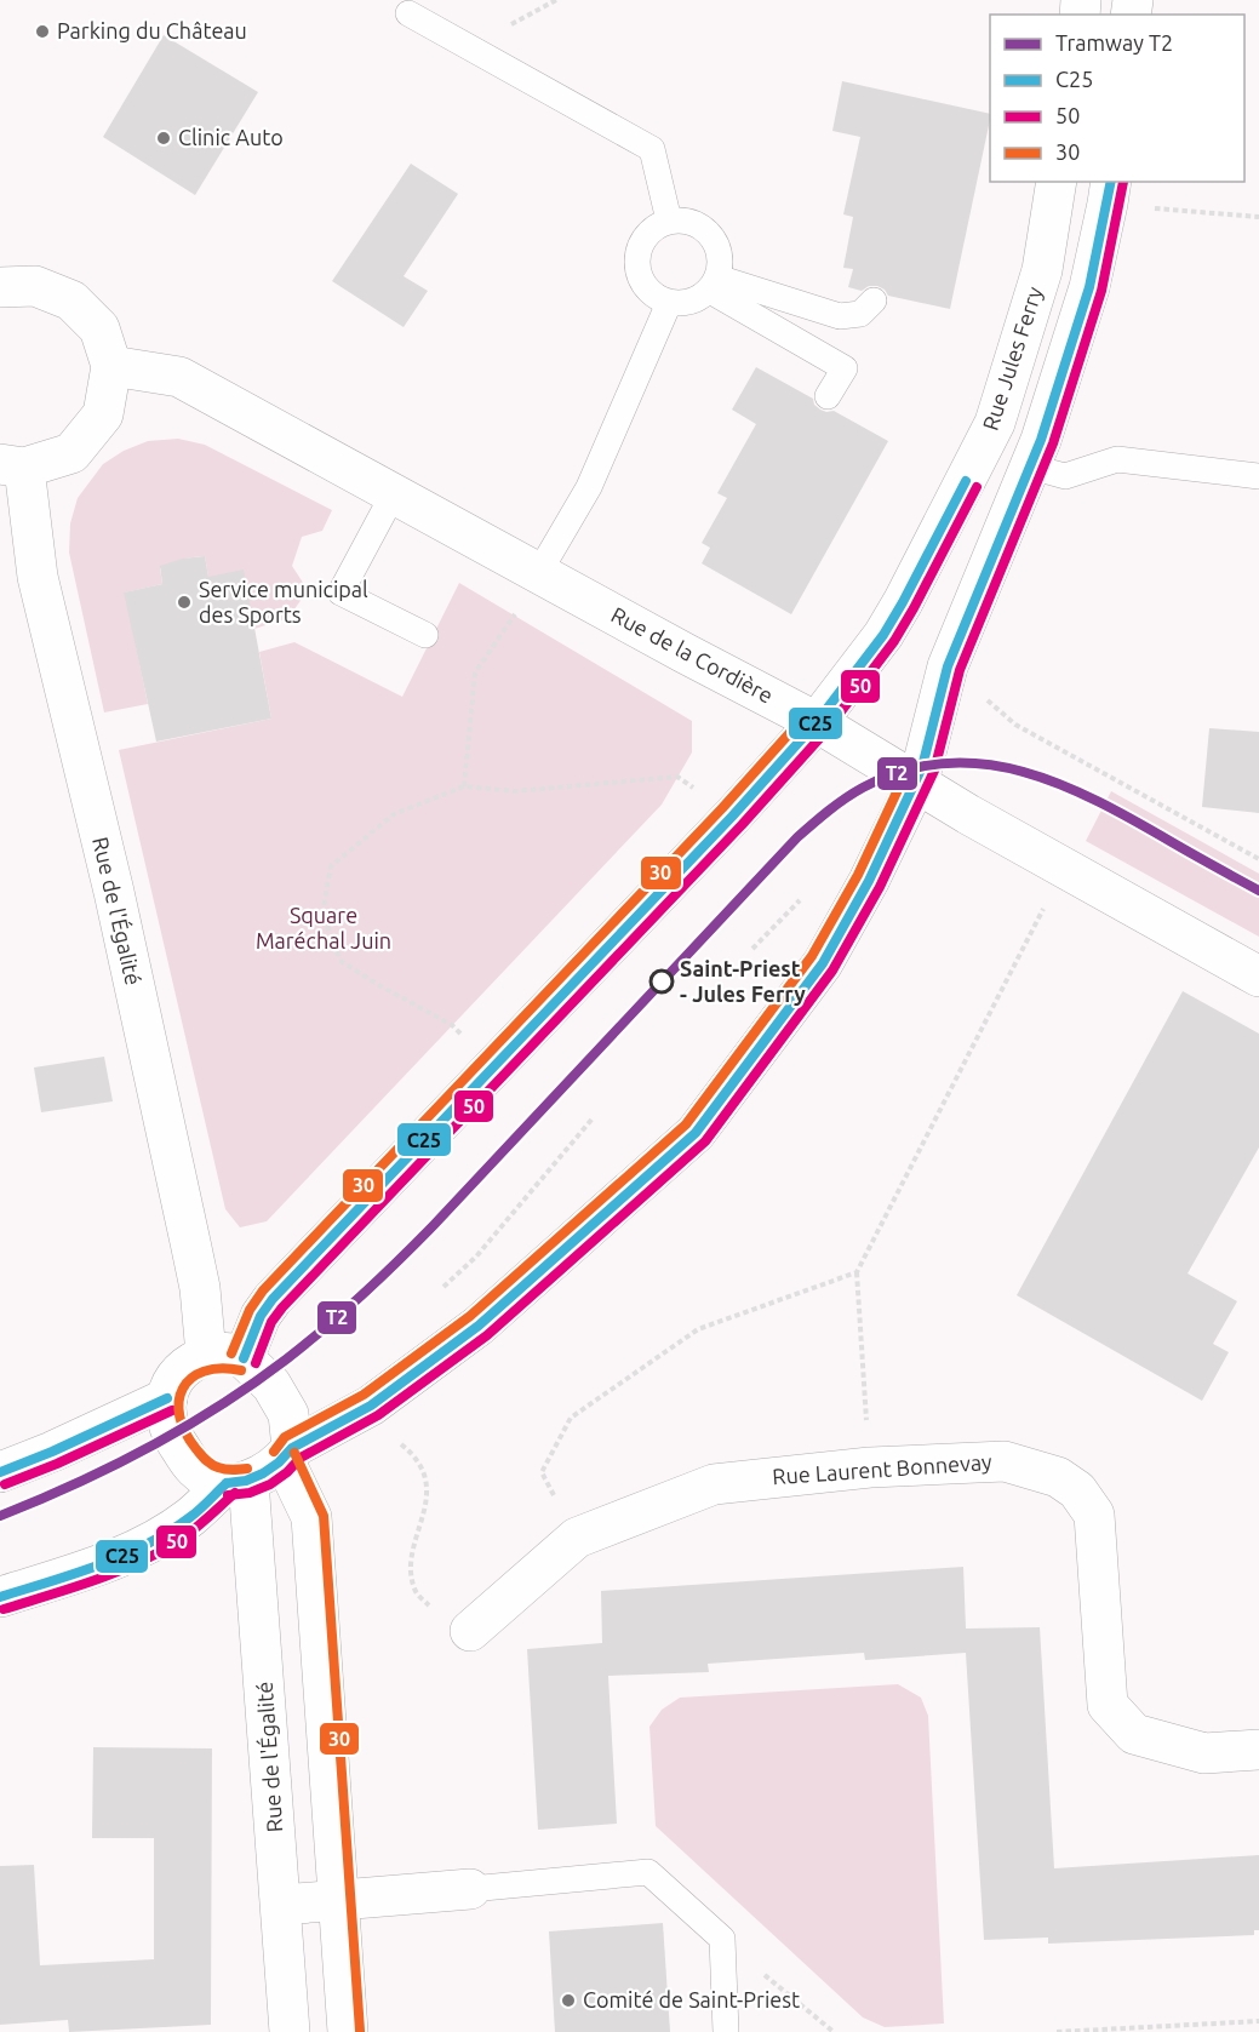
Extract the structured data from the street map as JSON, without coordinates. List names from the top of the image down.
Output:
{
  "streets": {
    "street": [
      "Rue Jules Ferry",
      "Rue de la Cordière",
      "Rue de l'Égalité",
      "Rue Laurent Bonnevay"
    ]
  },
  "crossings": [
    ["Rue Jules Ferry", "Rue de la Cordière"],
    ["Rue Jules Ferry", "Rue de l'Égalité"]
  ],
  "parks": ["Square Maréchal Juin"],
  "places": [
    "Parking du Château",
    "Clinic Auto",
    "Service municipal des Sports",
    "Saint-Priest - Jules Ferry",
    "Comité de Saint-Priest"
  ],
  "lines": [
    "transit line C25",
    "transit line 50",
    "transit line 30",
    "tram line T2"
  ],
  "legend": [
    "Tramway T2",
    "C25",
    "50",
    "30"
  ]
}
